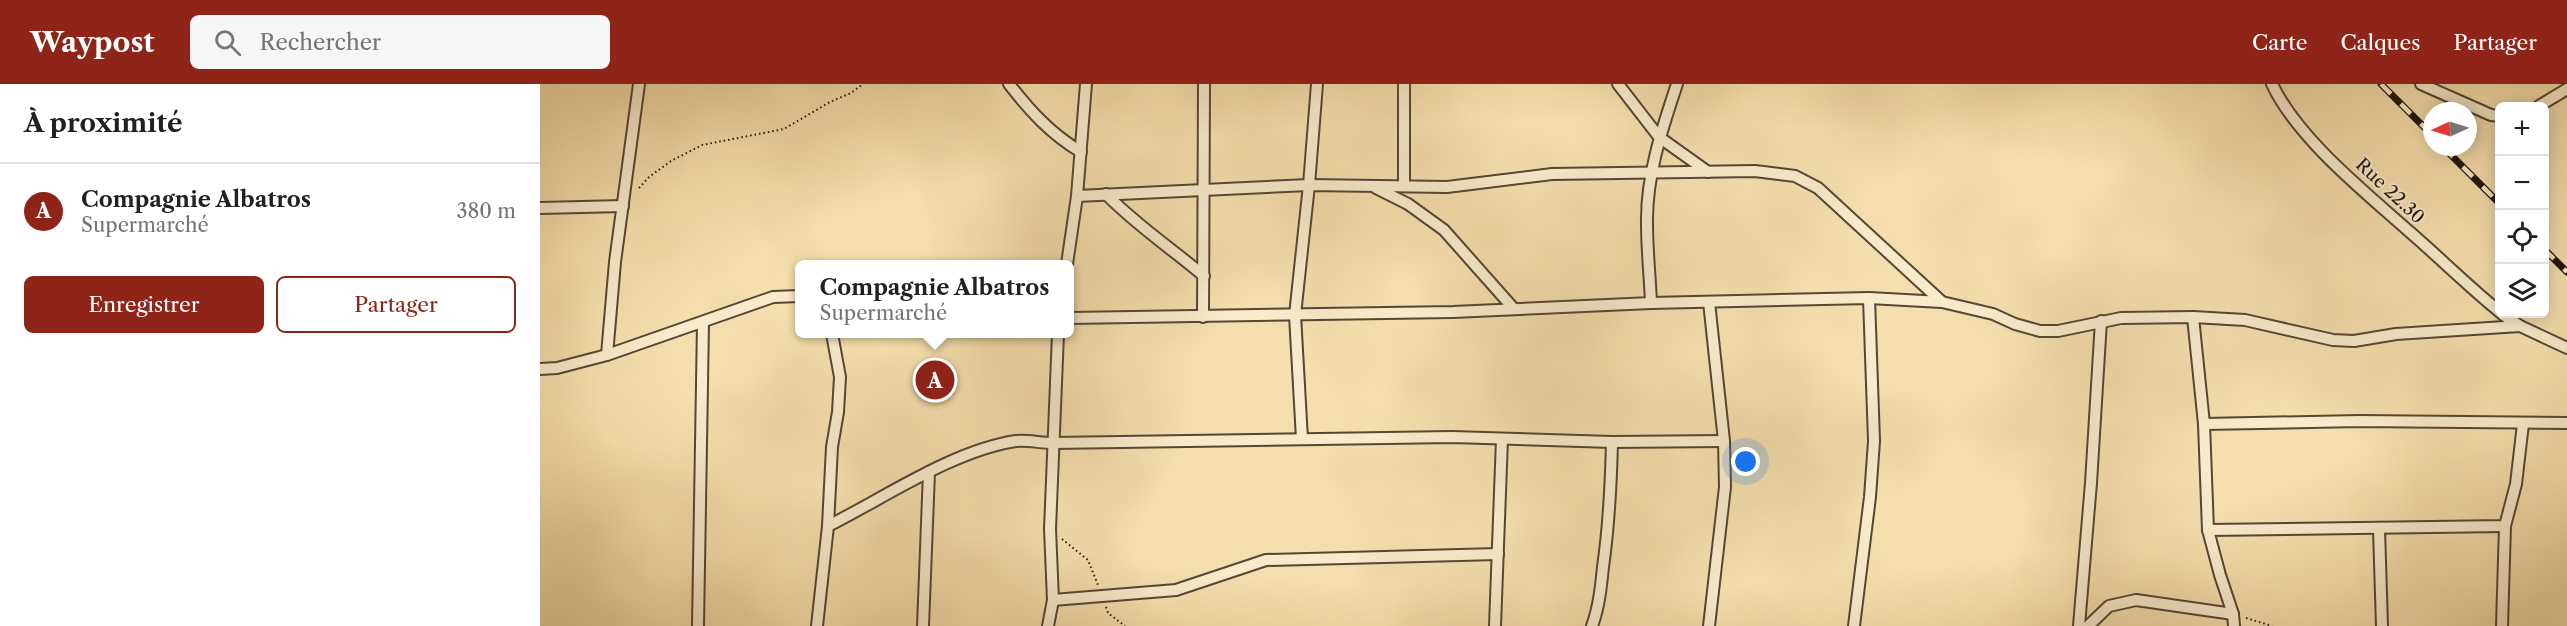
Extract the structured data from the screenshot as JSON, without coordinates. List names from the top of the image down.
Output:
{
  "streets": {
    "street": ["Rue 22.30"]
  },
  "north": "left",
  "page": {
    "header": "Waypost",
    "search": "Rechercher",
    "nav": ["Carte", "Calques", "Partager"],
    "heading": "À proximité",
    "map_buttons": ["+", "−"],
    "list": [
      {
        "mark": "A",
        "name": "Compagnie Albatros",
        "note": "Supermarché",
        "value": "380 m"
      }
    ],
    "buttons": ["Enregistrer", "Partager"],
    "popup": ["Compagnie Albatros", "Supermarché"],
    "pins": "A"
  }
}
